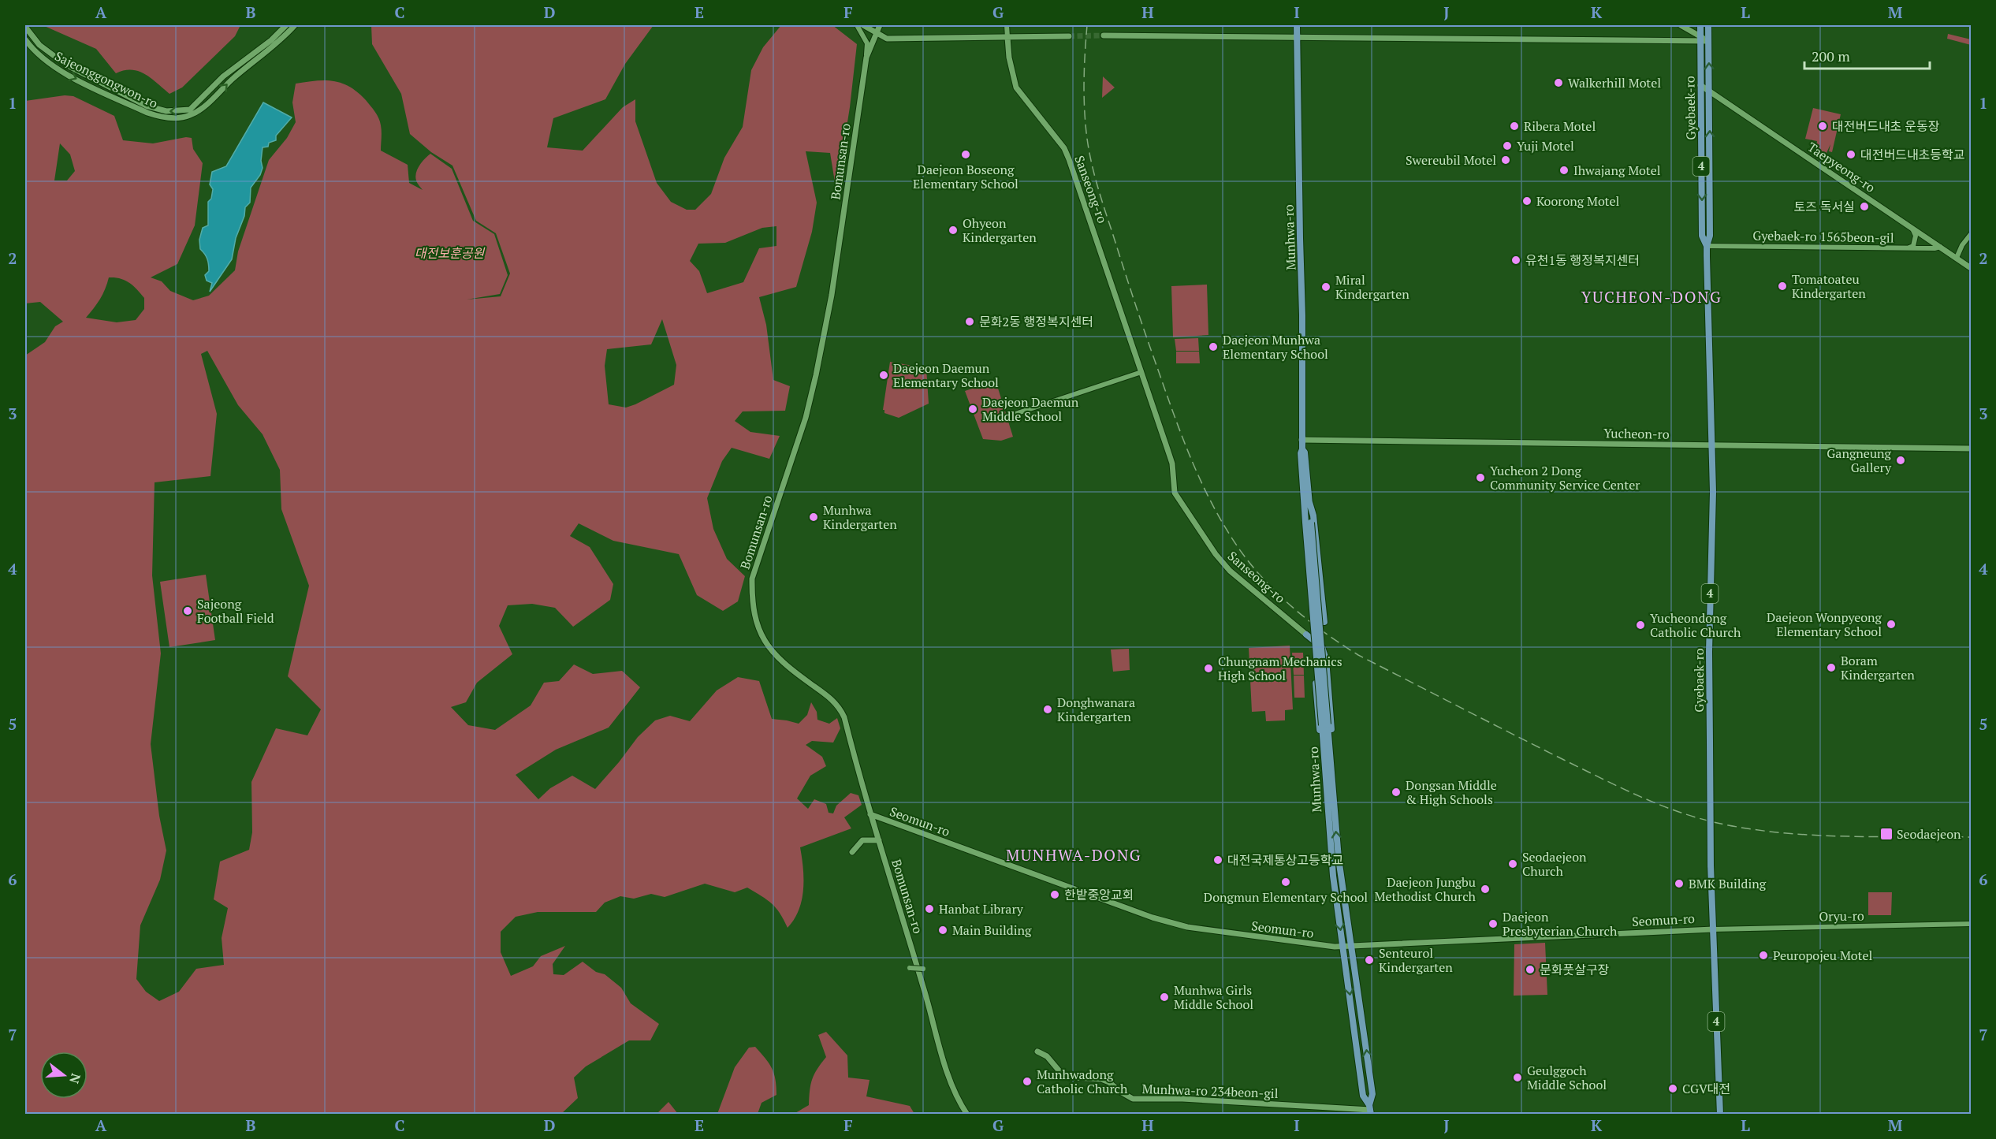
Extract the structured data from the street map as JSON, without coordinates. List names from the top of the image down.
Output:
{
  "streets": {
    "main road": [
      "Sajeonggongwon-ro",
      "Gyebaek-ro",
      "Bomunsan-ro",
      "4",
      "Taepyeong-ro",
      "Sanseong-ro",
      "Munhwa-ro",
      "Yucheon-ro",
      "Seomun-ro",
      "Munhwa-ro 234beon-gil"
    ],
    "street": ["Gyebaek-ro 1565beon-gil", "Oryu-ro"]
  },
  "crossings": [
    ["Gyebaek-ro", "Taepyeong-ro"],
    ["Gyebaek-ro", "Gyebaek-ro 1565beon-gil"],
    ["Gyebaek-ro", "Yucheon-ro"],
    ["Gyebaek-ro", "Seomun-ro"],
    ["Gyebaek-ro", "Oryu-ro"],
    ["Bomunsan-ro", "Seomun-ro"],
    ["Taepyeong-ro", "Gyebaek-ro 1565beon-gil"],
    ["Munhwa-ro", "Yucheon-ro"],
    ["Munhwa-ro", "Seomun-ro"],
    ["Munhwa-ro", "Munhwa-ro 234beon-gil"],
    ["Seomun-ro", "Oryu-ro"]
  ],
  "districts": ["YUCHEON-DONG", "MUNHWA-DONG"],
  "parks": ["대전보훈공원"],
  "places": {
    "other": [
      "Walkerhill Motel",
      "Ribera Motel",
      "대전버드내초 운동장",
      "Yuji Motel",
      "Daejeon Boseong Elementary School",
      "대전버드내초등학교",
      "Swereubil Motel",
      "Ihwajang Motel",
      "Koorong Motel",
      "토즈 독서실",
      "Ohyeon Kindergarten",
      "유천1동 행정복지센터",
      "Tomatoateu Kindergarten",
      "Miral Kindergarten",
      "문화2동 행정복지센터",
      "Daejeon Munhwa Elementary School",
      "Daejeon Daemun Elementary School",
      "Daejeon Daemun Middle School",
      "Gangneung Gallery",
      "Yucheon 2 Dong Community Service Center",
      "Munhwa Kindergarten",
      "Sajeong Football Field",
      "Daejeon Wonpyeong Elementary School",
      "Yucheondong Catholic Church",
      "Boram Kindergarten",
      "Chungnam Mechanics High School",
      "Donghwanara Kindergarten",
      "Dongsan Middle & High Schools",
      "대전국제통상고등학교",
      "Seodaejeon Church",
      "Dongmun Elementary School",
      "BMK Building",
      "Daejeon Jungbu Methodist Church",
      "한밭중앙교회",
      "Hanbat Library",
      "Daejeon Presbyterian Church",
      "Main Building",
      "Peuropojeu Motel",
      "Senteurol Kindergarten",
      "문화풋살구장",
      "Munhwa Girls Middle School",
      "Geulggoch Middle School",
      "Munhwadong Catholic Church",
      "CGV대전"
    ],
    "transit": ["Seodaejeon"]
  },
  "scale_bar": "200 m",
  "north": "right",
  "grid": {
    "columns": [
      "A",
      "B",
      "C",
      "D",
      "E",
      "F",
      "G",
      "H",
      "I",
      "J",
      "K",
      "L",
      "M"
    ],
    "rows": [
      "1",
      "2",
      "3",
      "4",
      "5",
      "6",
      "7"
    ]
  }
}
